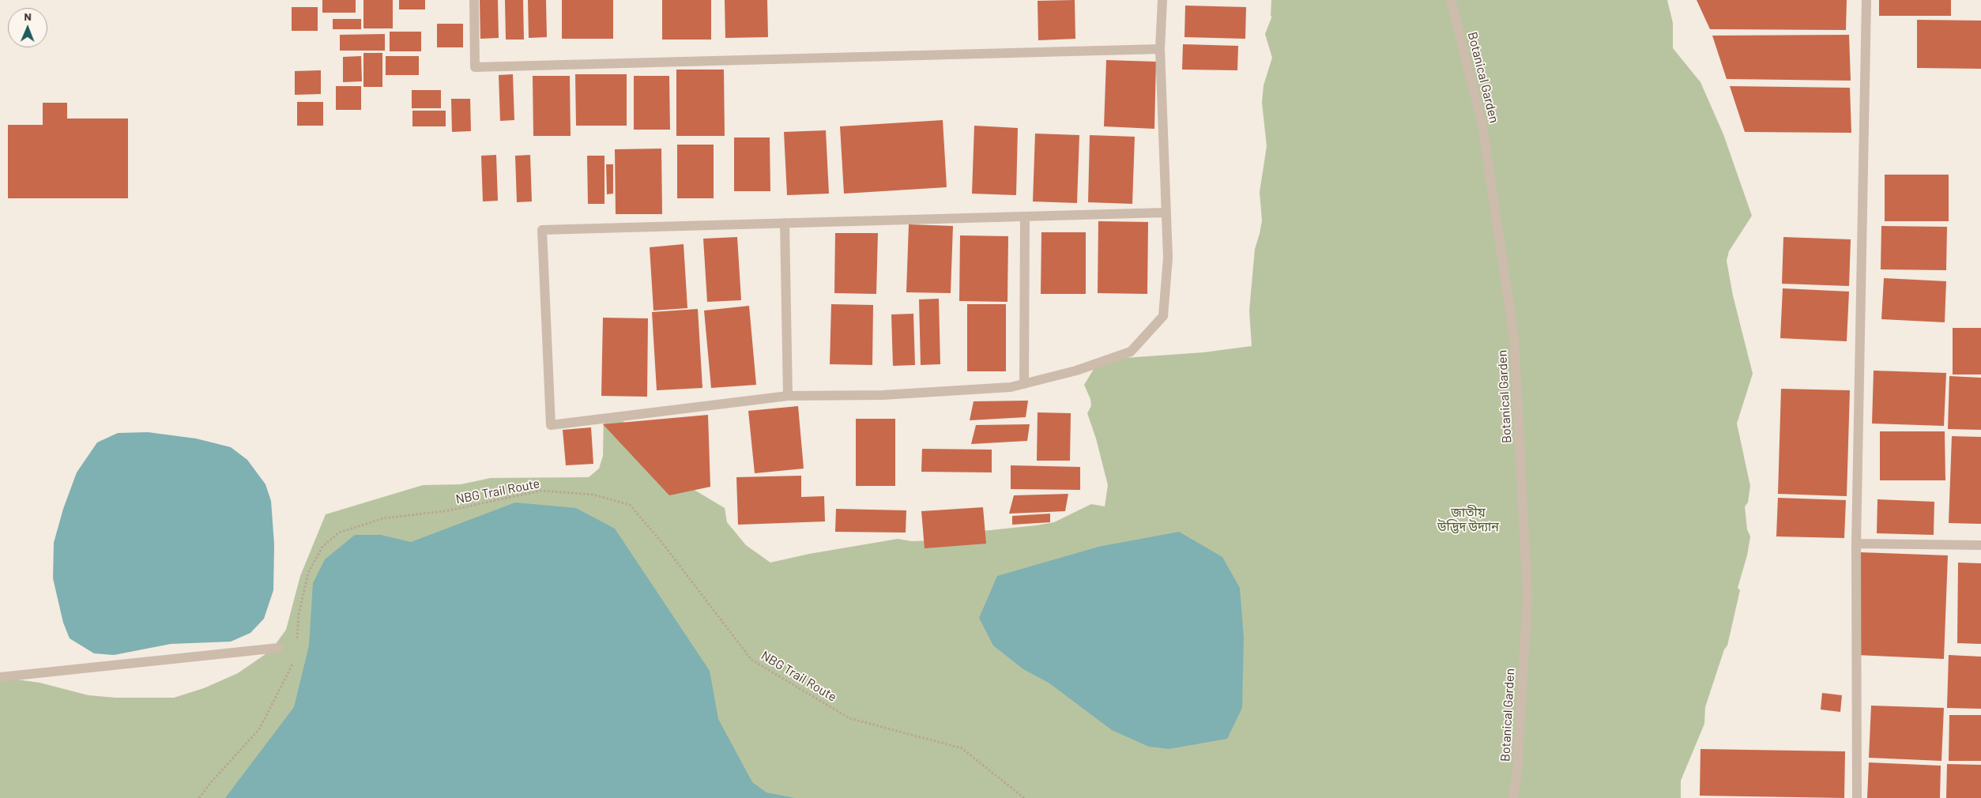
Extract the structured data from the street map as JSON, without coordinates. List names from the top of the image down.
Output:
{
  "streets": {
    "street": ["Botanical Garden"],
    "path": ["NBG Trail Route"]
  },
  "parks": ["জাতীয় উদ্ভিদ উদ্যান"],
  "north": "top"
}
